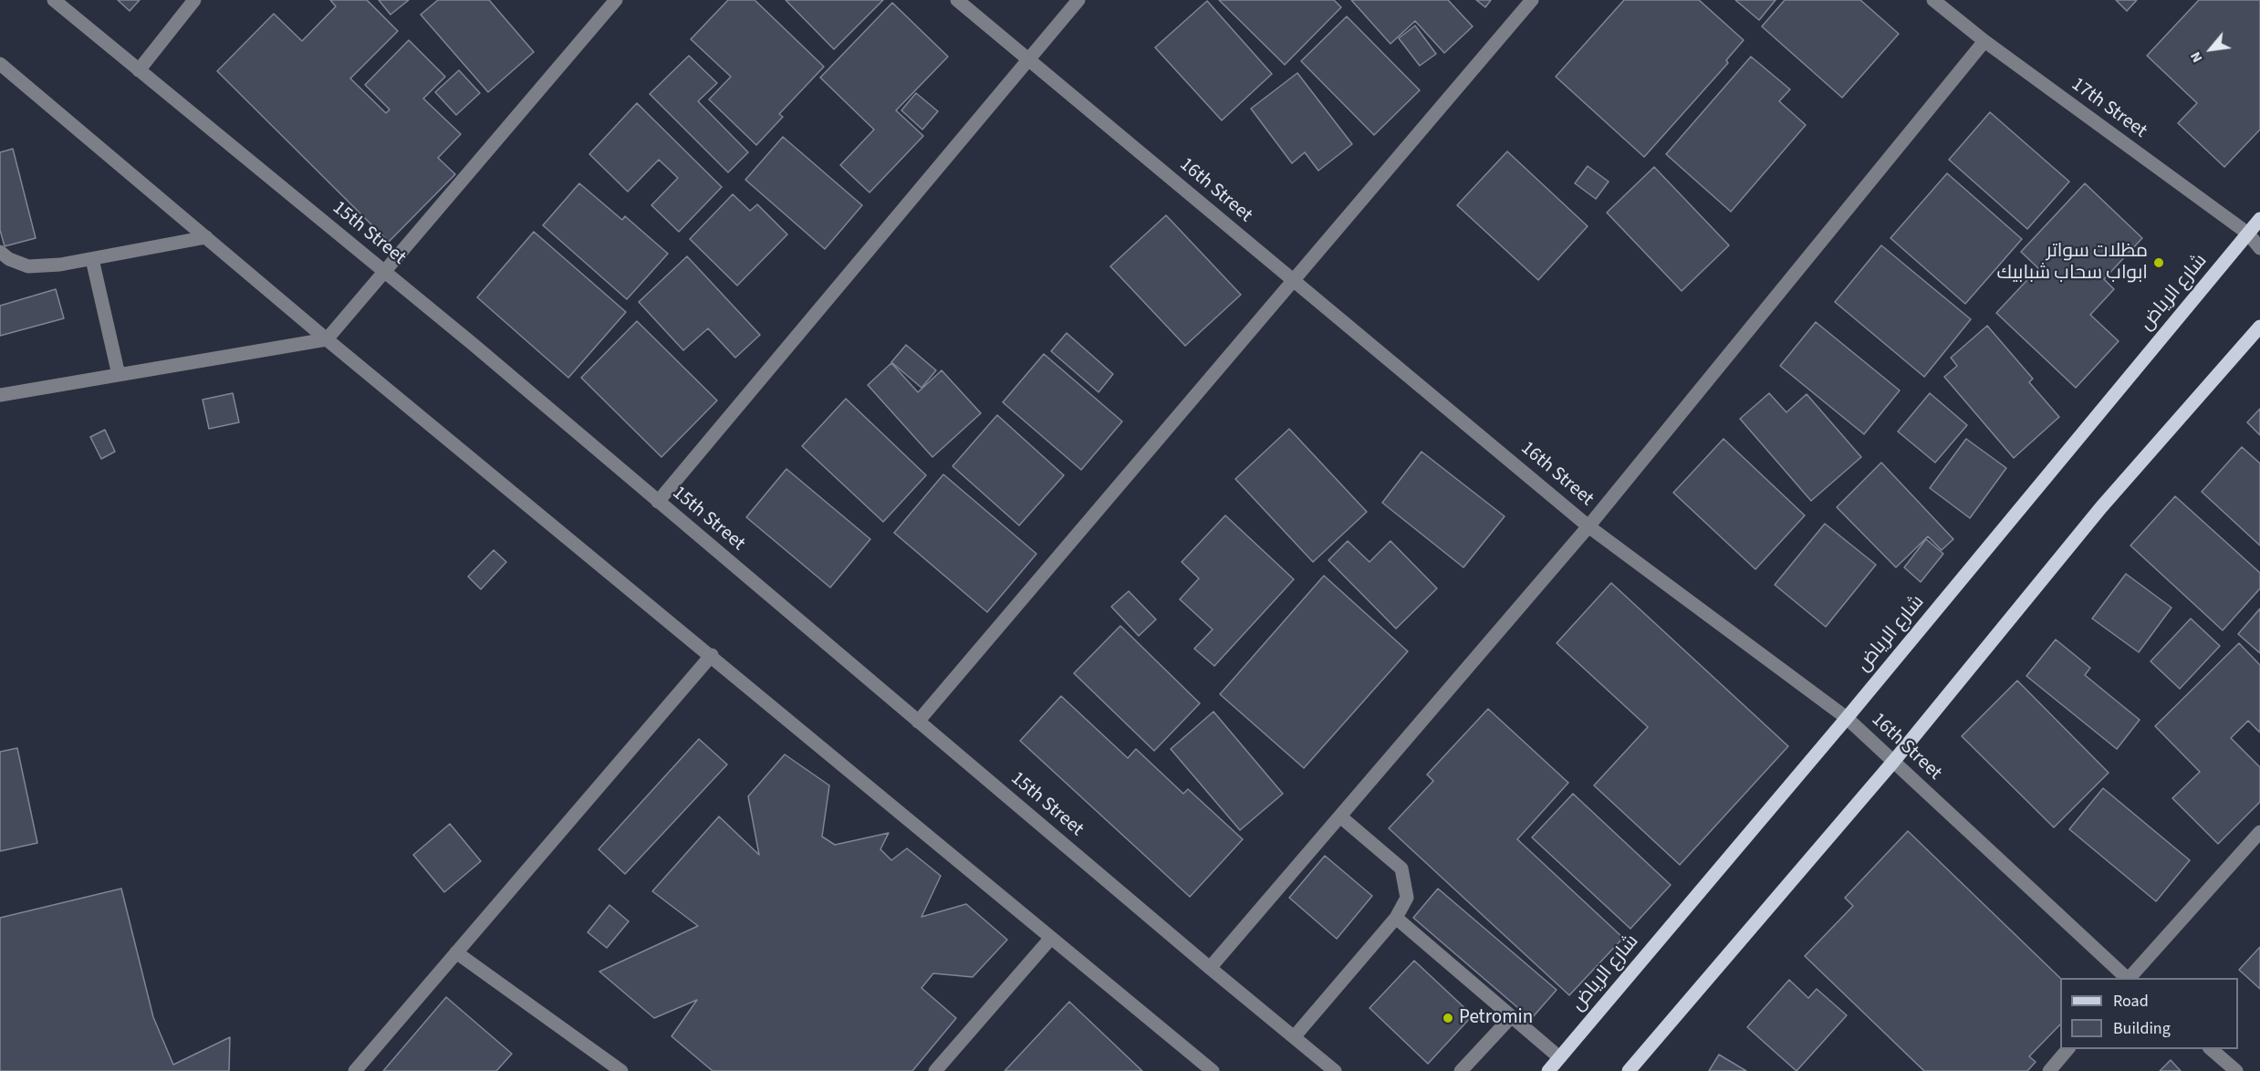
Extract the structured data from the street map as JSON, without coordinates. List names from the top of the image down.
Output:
{
  "streets": {
    "main road": ["شارع الرياض"],
    "street": ["17th Street", "16th Street", "15th Street"]
  },
  "crossings": [
    ["17th Street", "شارع الرياض"],
    ["16th Street", "شارع الرياض"]
  ],
  "places": ["مظلات سواتر ابواب سحاب شبابيك", "Petromin"],
  "legend": ["Road", "Building"],
  "north": "bottom left"
}
